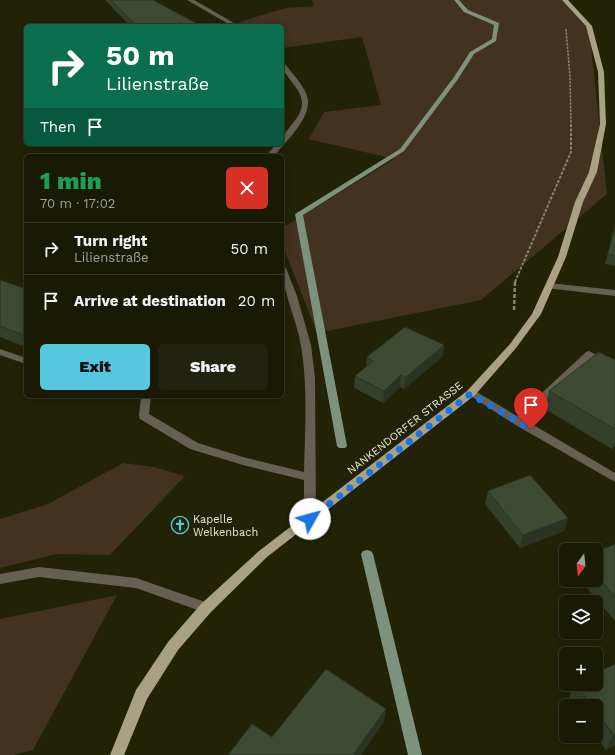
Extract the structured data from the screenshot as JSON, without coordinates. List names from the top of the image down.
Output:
{
  "streets": {
    "main road": ["NANKENDORFER STRASSE"]
  },
  "places": {
    "church": ["Kapelle Welkenbach"]
  },
  "north": "bottom",
  "page": {
    "turn": ["50 m", "Lilienstraße"],
    "then": "Then",
    "heading": ["1 min", "70 m · 17:02"],
    "list": [
      {
        "name": "Turn right",
        "note": "Lilienstraße",
        "value": "50 m"
      },
      {
        "name": "Arrive at destination",
        "value": "20 m"
      }
    ],
    "buttons": ["Exit", "Share"],
    "map_buttons": ["+", "−"]
  }
}
